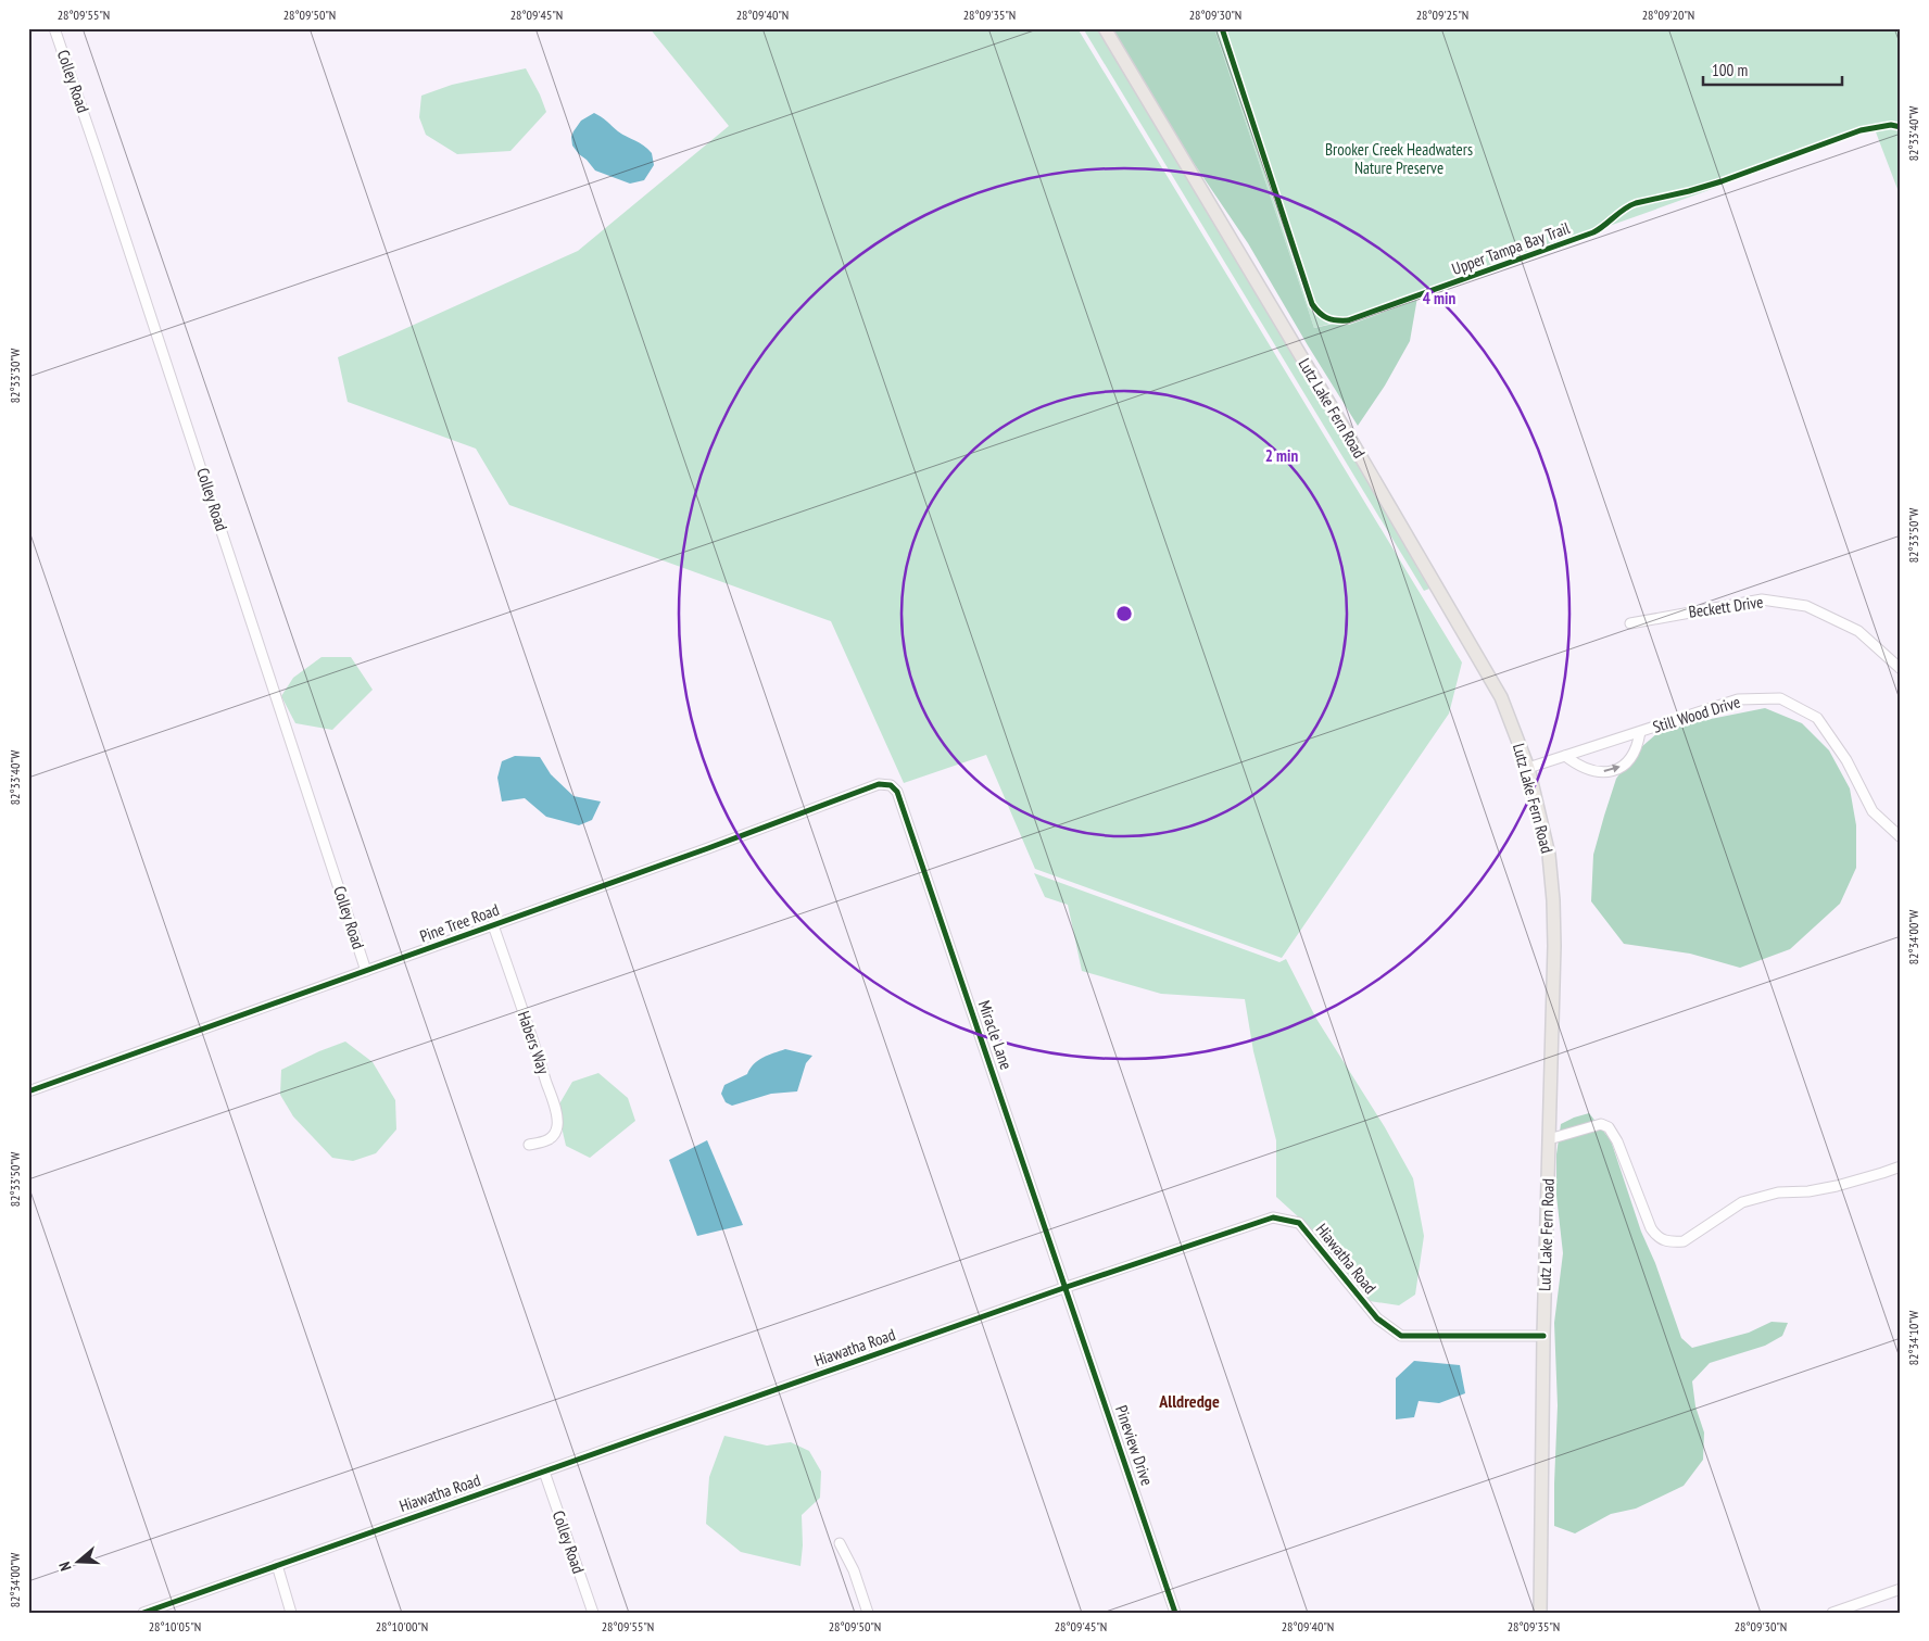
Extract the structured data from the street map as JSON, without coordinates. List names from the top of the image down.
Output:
{
  "streets": {
    "main road": ["Lutz Lake Fern Road"],
    "street": [
      "Colley Road",
      "Beckett Drive",
      "Still Wood Drive",
      "Pine Tree Road",
      "Miracle Lane",
      "Habers Way",
      "Hiawatha Road",
      "Pineview Drive"
    ],
    "cycle path": ["Upper Tampa Bay Trail"]
  },
  "crossings": [
    ["Colley Road", "Pine Tree Road"],
    ["Colley Road", "Hiawatha Road"],
    ["Lutz Lake Fern Road", "Still Wood Drive"],
    ["Lutz Lake Fern Road", "Hiawatha Road"],
    ["Pine Tree Road", "Miracle Lane"],
    ["Pine Tree Road", "Habers Way"],
    ["Miracle Lane", "Hiawatha Road"],
    ["Miracle Lane", "Pineview Drive"],
    ["Hiawatha Road", "Pineview Drive"]
  ],
  "districts": ["Alldredge"],
  "parks": ["Brooker Creek Headwaters Nature Preserve"],
  "scale_bar": "100 m",
  "north": "left",
  "coordinates": [
    "28°09'55\"N",
    "28°09'50\"N",
    "28°09'45\"N",
    "28°09'40\"N",
    "28°09'35\"N",
    "28°09'30\"N",
    "28°09'25\"N",
    "28°09'20\"N",
    "82°33'40\"W",
    "82°33'30\"W",
    "82°33'50\"W",
    "82°34'00\"W",
    "82°34'10\"W",
    "28°10'05\"N",
    "28°10'00\"N"
  ],
  "rings": ["4 min", "2 min"]
}
